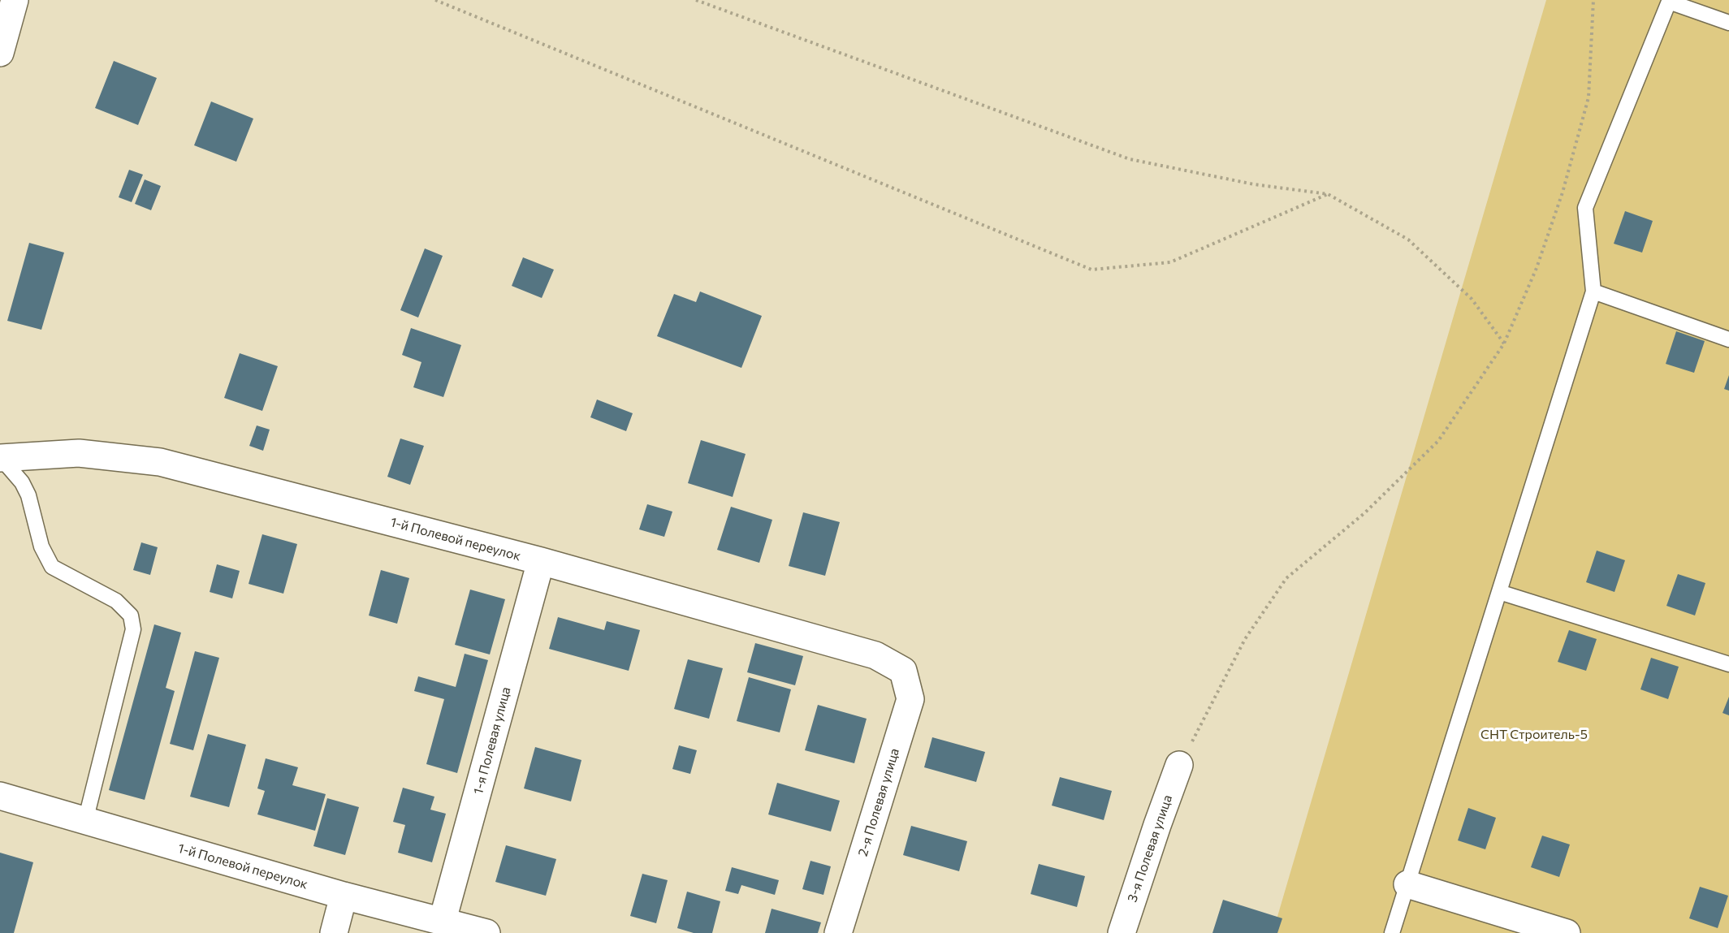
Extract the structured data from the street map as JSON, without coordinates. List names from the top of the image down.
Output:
{
  "streets": {
    "street": [
      "1-й Полевой переулок",
      "1-я Полевая улица",
      "2-я Полевая улица",
      "3-я Полевая улица"
    ]
  },
  "crossings": [
    ["1-й Полевой переулок", "1-я Полевая улица"],
    ["1-й Полевой переулок", "2-я Полевая улица"]
  ],
  "parks": ["СНТ Строитель-5"]
}
